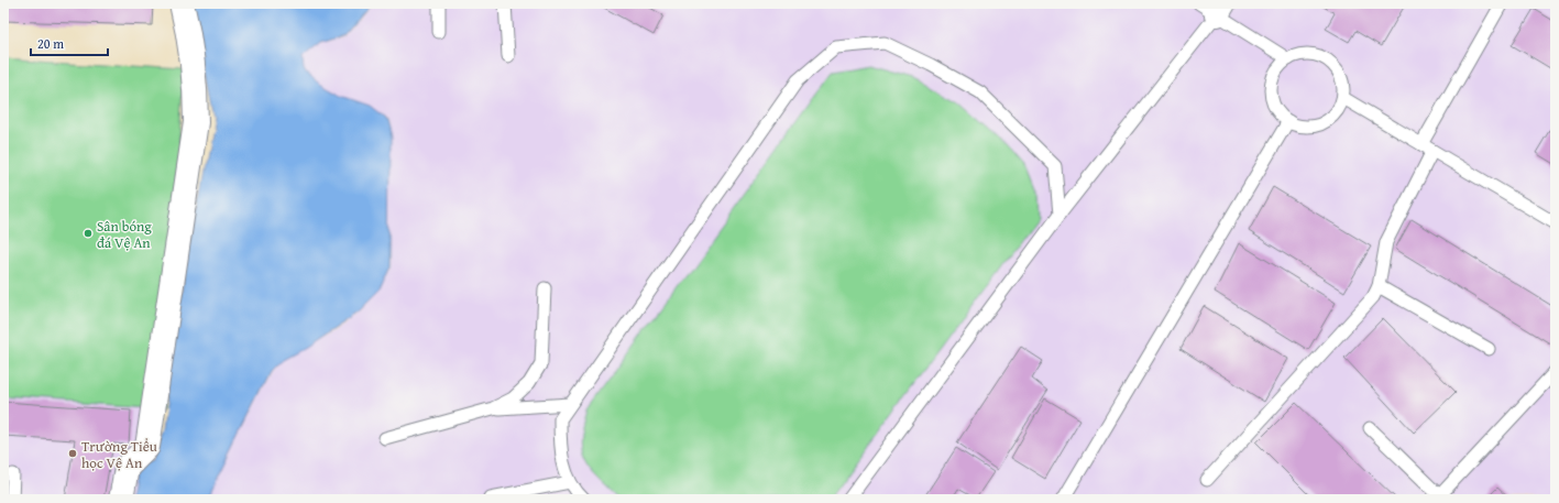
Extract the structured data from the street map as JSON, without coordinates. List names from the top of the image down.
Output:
{
  "places": ["Sân bóng đá Vệ An", "Trường Tiểu học Vệ An"],
  "scale_bar": "20 m"
}
